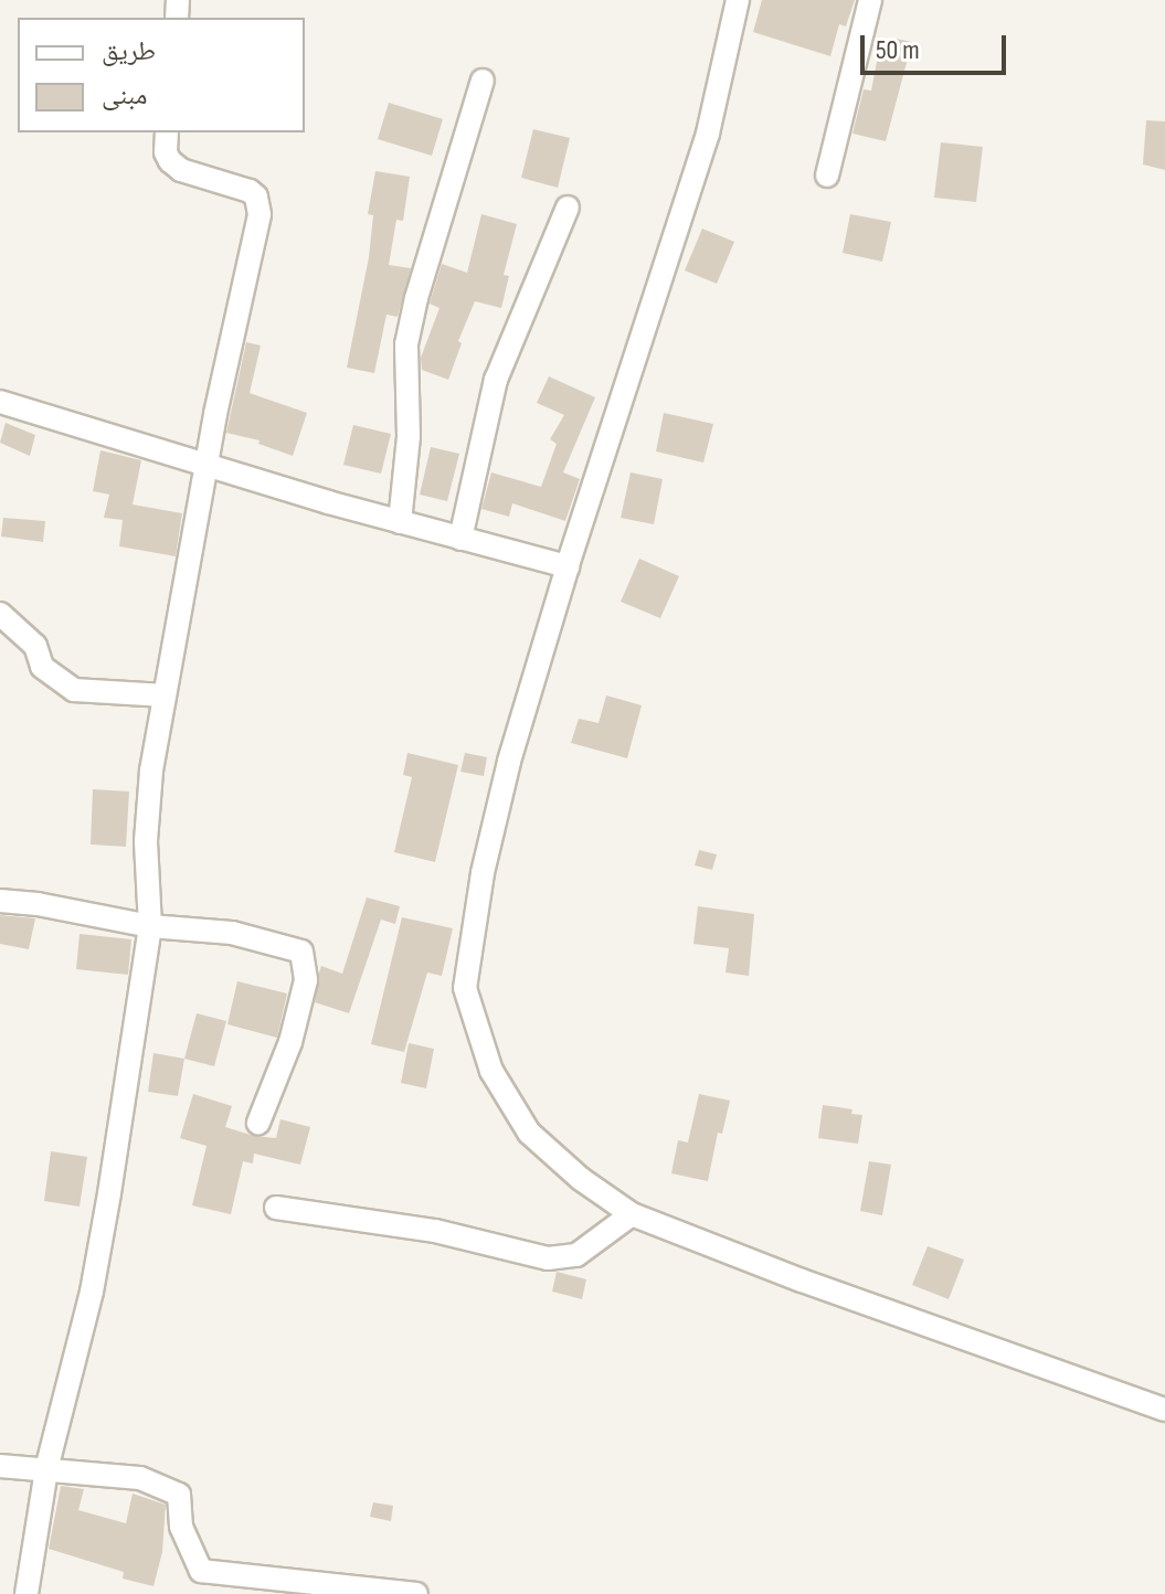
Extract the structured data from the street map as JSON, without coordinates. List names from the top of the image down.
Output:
{
  "legend": ["طريق", "مبنى"],
  "scale_bar": "50 m"
}
